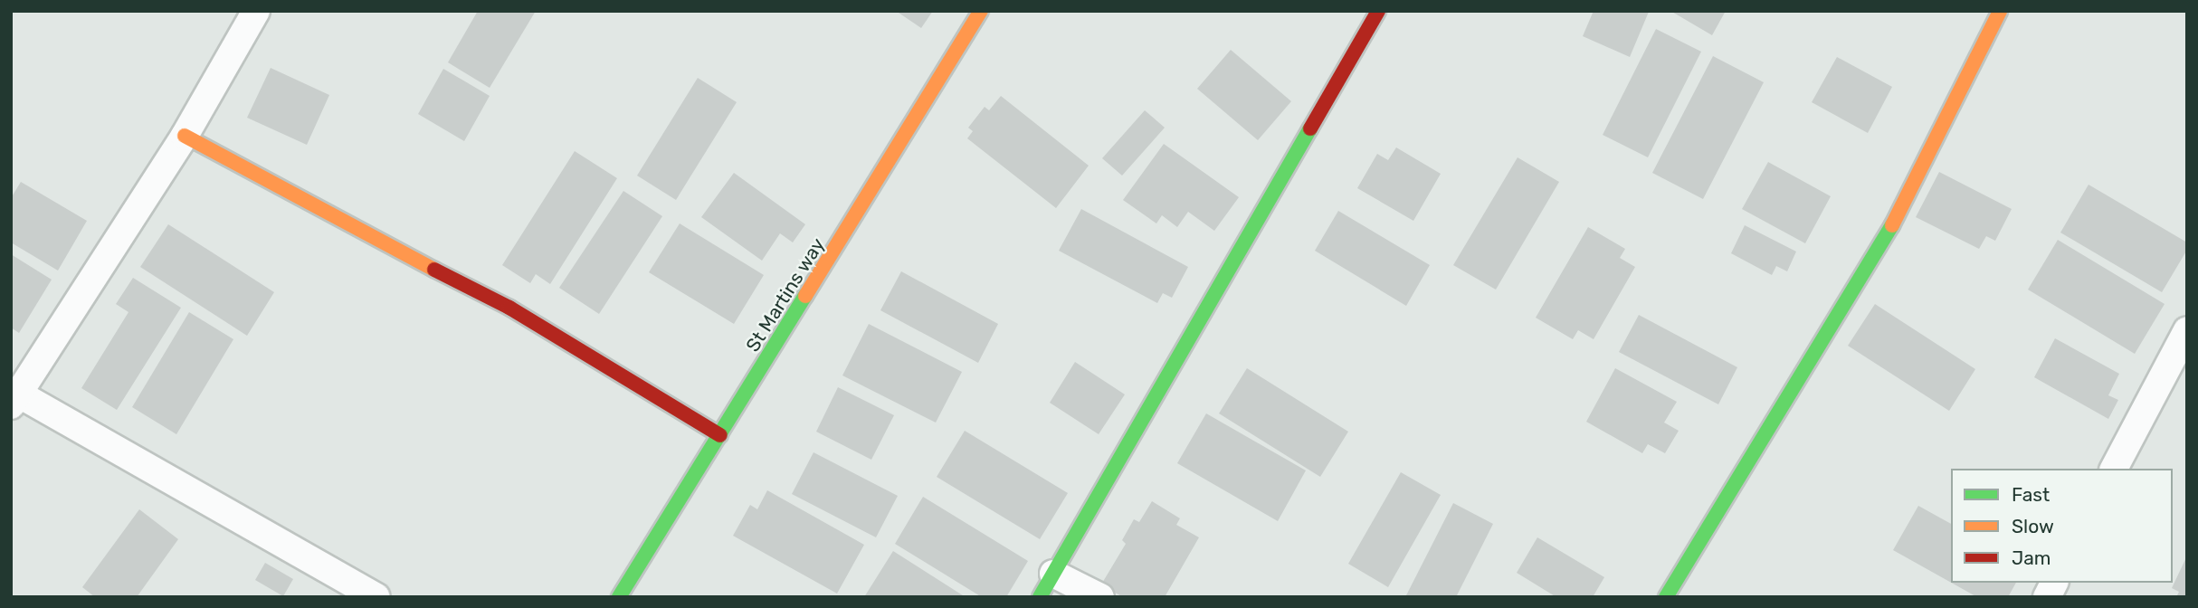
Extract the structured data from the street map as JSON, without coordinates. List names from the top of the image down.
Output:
{
  "streets": {
    "street": ["St Martins way"]
  },
  "legend": ["Fast", "Slow", "Jam"]
}
